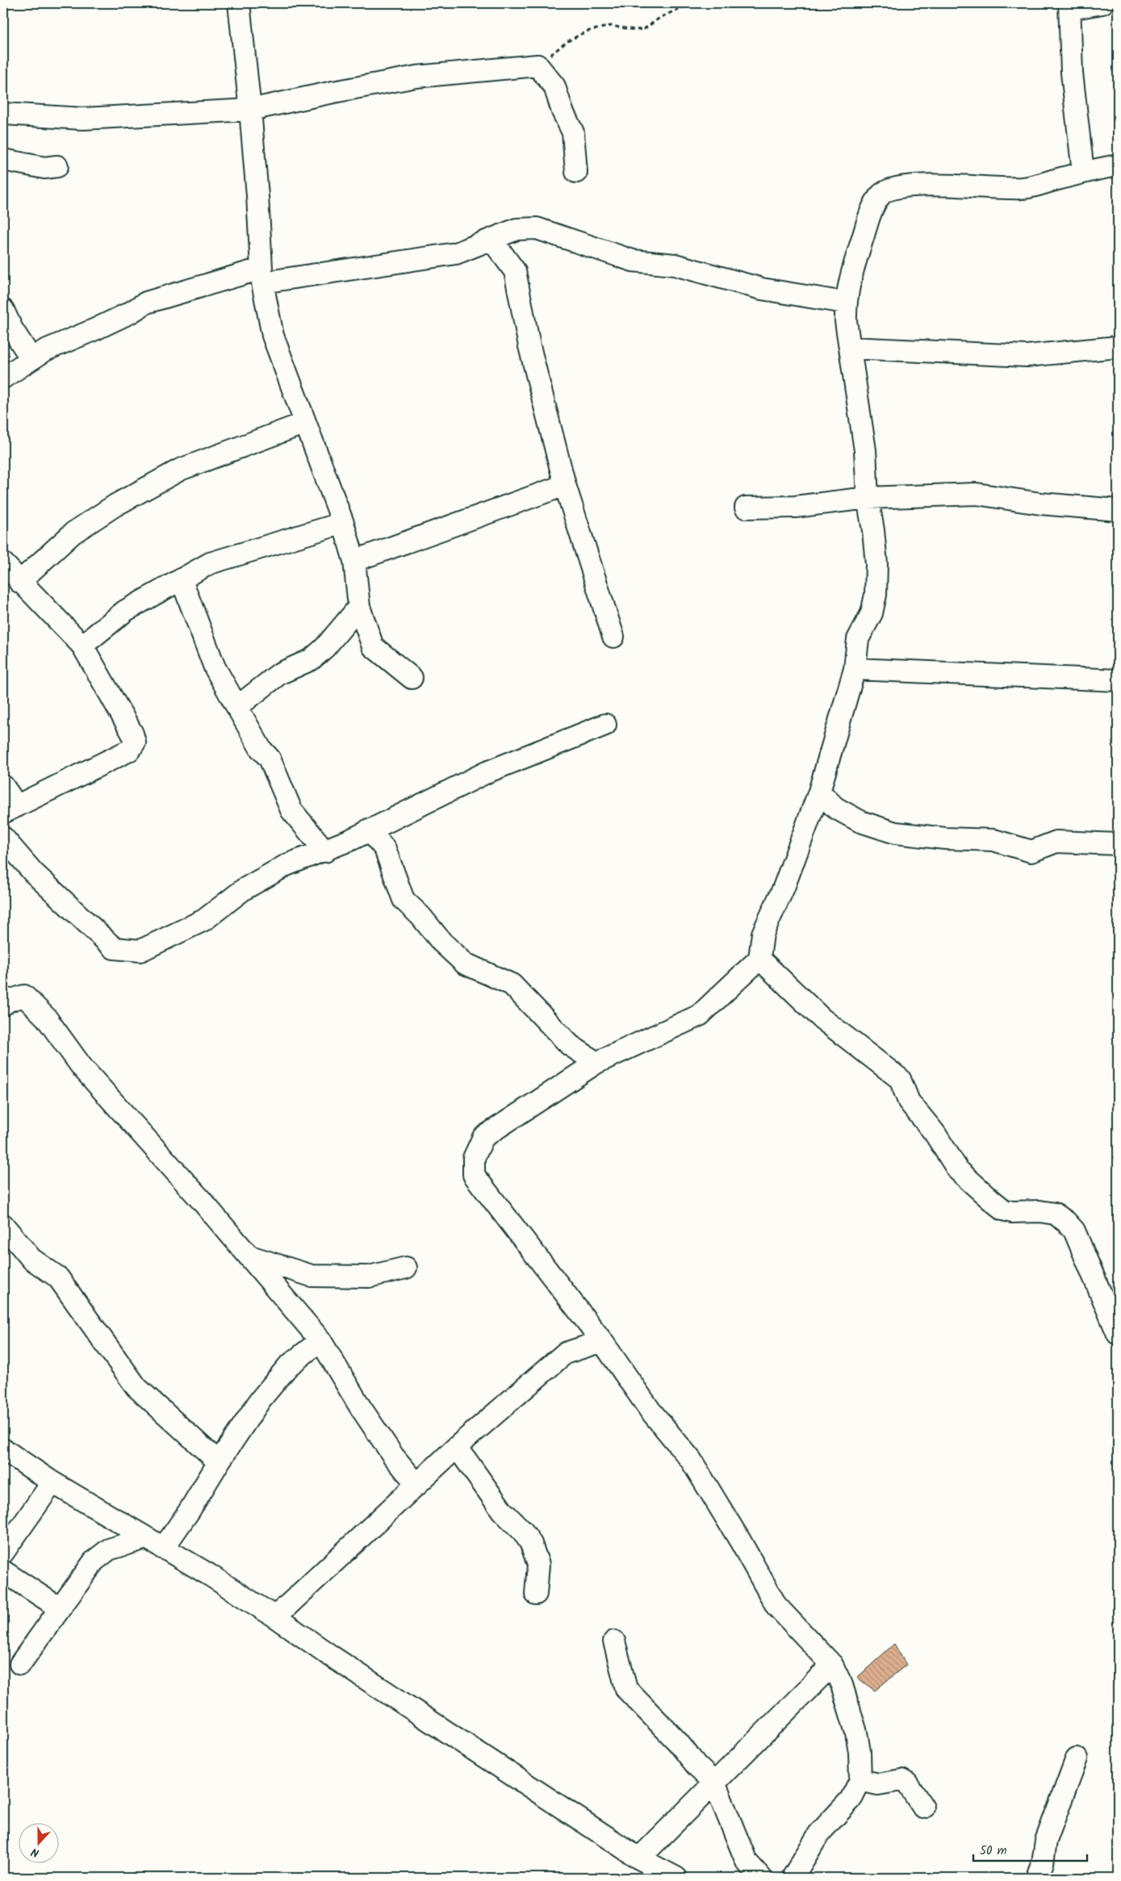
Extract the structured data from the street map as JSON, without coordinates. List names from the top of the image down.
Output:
{
  "scale_bar": "50 m",
  "north": "bottom"
}
